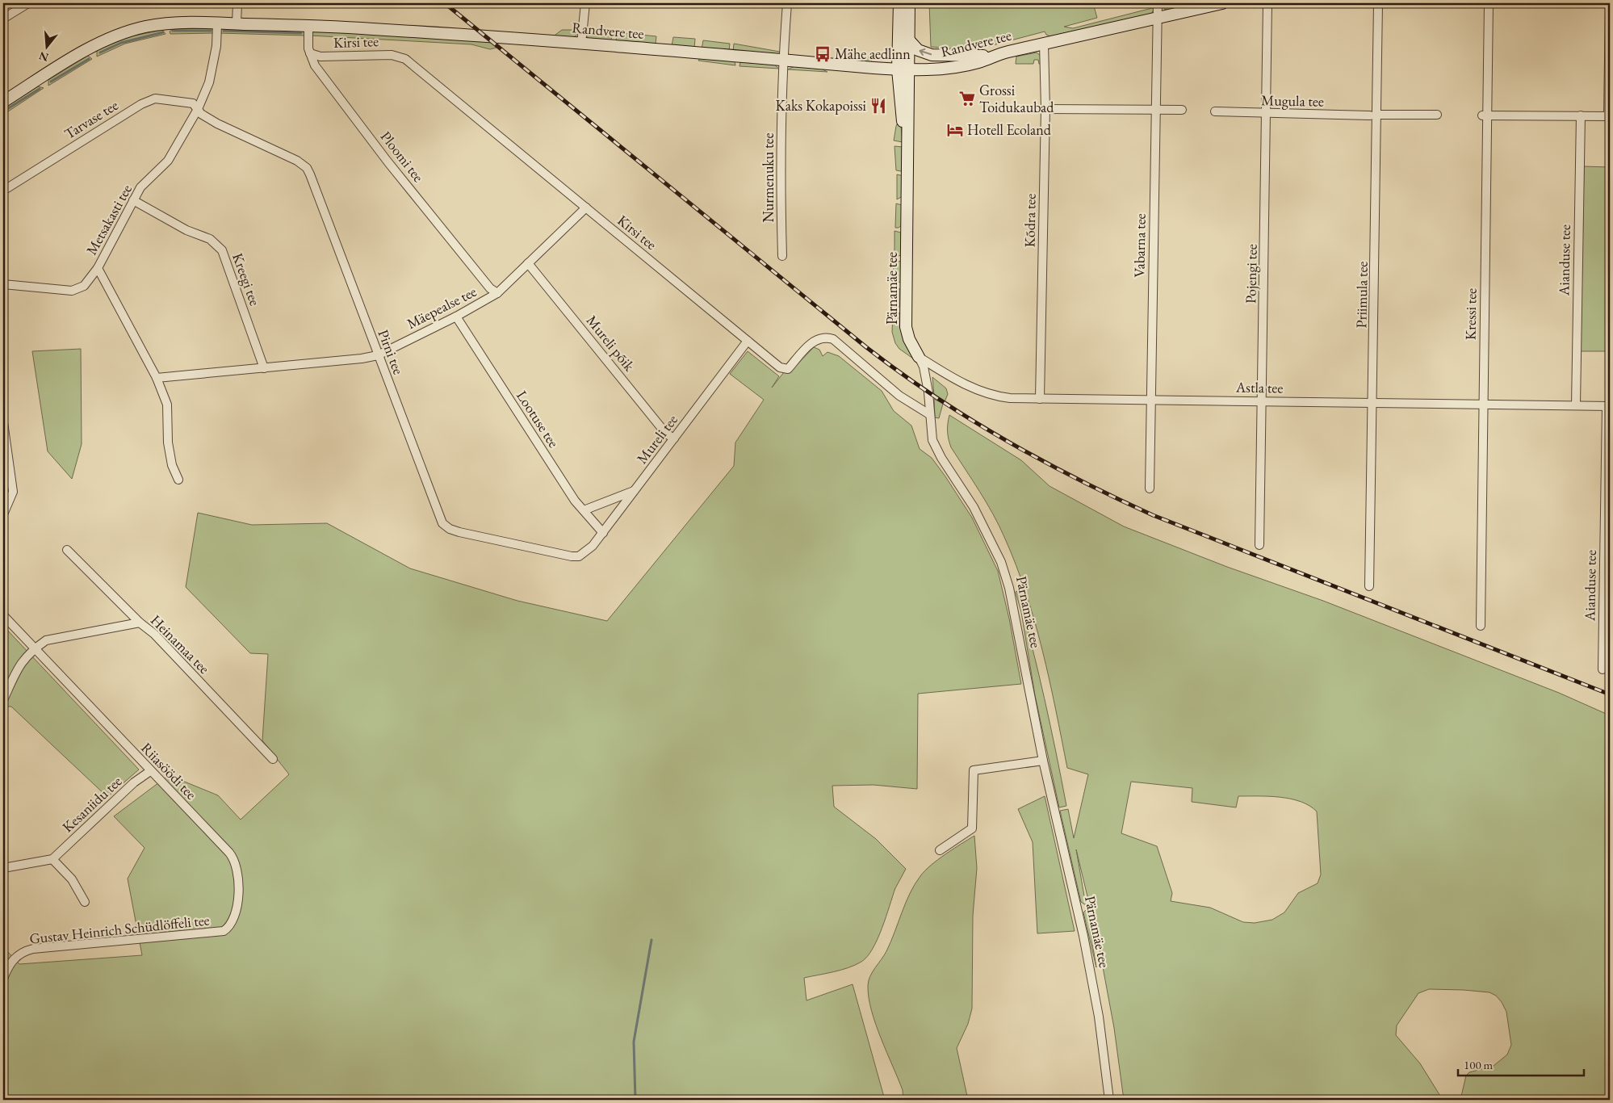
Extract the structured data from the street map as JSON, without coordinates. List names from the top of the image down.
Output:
{
  "streets": {
    "main road": ["Randvere tee", "Pärnamäe tee"],
    "street": [
      "Kirsi tee",
      "Mugula tee",
      "Tarvase tee",
      "Ploomi tee",
      "Nurmenuku tee",
      "Metsakasti tee",
      "Kõdra tee",
      "Vabarna tee",
      "Aianduse tee",
      "Pojengi tee",
      "Kreegi tee",
      "Priimula tee",
      "Mäepealse tee",
      "Kressi tee",
      "Mureli põik",
      "Pirni tee",
      "Astla tee",
      "Lootuse tee",
      "Mureli tee",
      "Heinamaa tee",
      "Riiasöödi tee",
      "Kesaniidu tee",
      "Gustav Heinrich Schüdlöffeli tee"
    ]
  },
  "crossings": [
    ["Randvere tee", "Ploomi tee"],
    ["Randvere tee", "Nurmenuku tee"],
    ["Randvere tee", "Metsakasti tee"],
    ["Randvere tee", "Kõdra tee"],
    ["Randvere tee", "Vabarna tee"],
    ["Randvere tee", "Pärnamäe tee"],
    ["Kirsi tee", "Ploomi tee"],
    ["Kirsi tee", "Pärnamäe tee"],
    ["Kirsi tee", "Mäepealse tee"],
    ["Kirsi tee", "Mureli tee"],
    ["Mugula tee", "Pojengi tee"],
    ["Mugula tee", "Priimula tee"],
    ["Tarvase tee", "Metsakasti tee"],
    ["Tarvase tee", "Pirni tee"],
    ["Ploomi tee", "Mäepealse tee"],
    ["Metsakasti tee", "Kreegi tee"],
    ["Metsakasti tee", "Mäepealse tee"],
    ["Metsakasti tee", "Pirni tee"],
    ["Kõdra tee", "Astla tee"],
    ["Vabarna tee", "Astla tee"],
    ["Aianduse tee", "Astla tee"],
    ["Pojengi tee", "Astla tee"],
    ["Kreegi tee", "Mäepealse tee"],
    ["Pärnamäe tee", "Astla tee"],
    ["Priimula tee", "Astla tee"],
    ["Mäepealse tee", "Mureli põik"],
    ["Mäepealse tee", "Pirni tee"],
    ["Mäepealse tee", "Lootuse tee"],
    ["Kressi tee", "Astla tee"],
    ["Mureli põik", "Mureli tee"],
    ["Pirni tee", "Mureli tee"],
    ["Lootuse tee", "Mureli tee"],
    ["Riiasöödi tee", "Kesaniidu tee"],
    ["Riiasöödi tee", "Gustav Heinrich Schüdlöffeli tee"]
  ],
  "places": {
    "bus stop": ["Mähe aedlinn"],
    "supermarket": ["Grossi Toidukaubad"],
    "restaurant": ["Kaks Kokapoissi"],
    "hotel": ["Hotell Ecoland"]
  },
  "scale_bar": "100 m",
  "north": "bottom"
}
